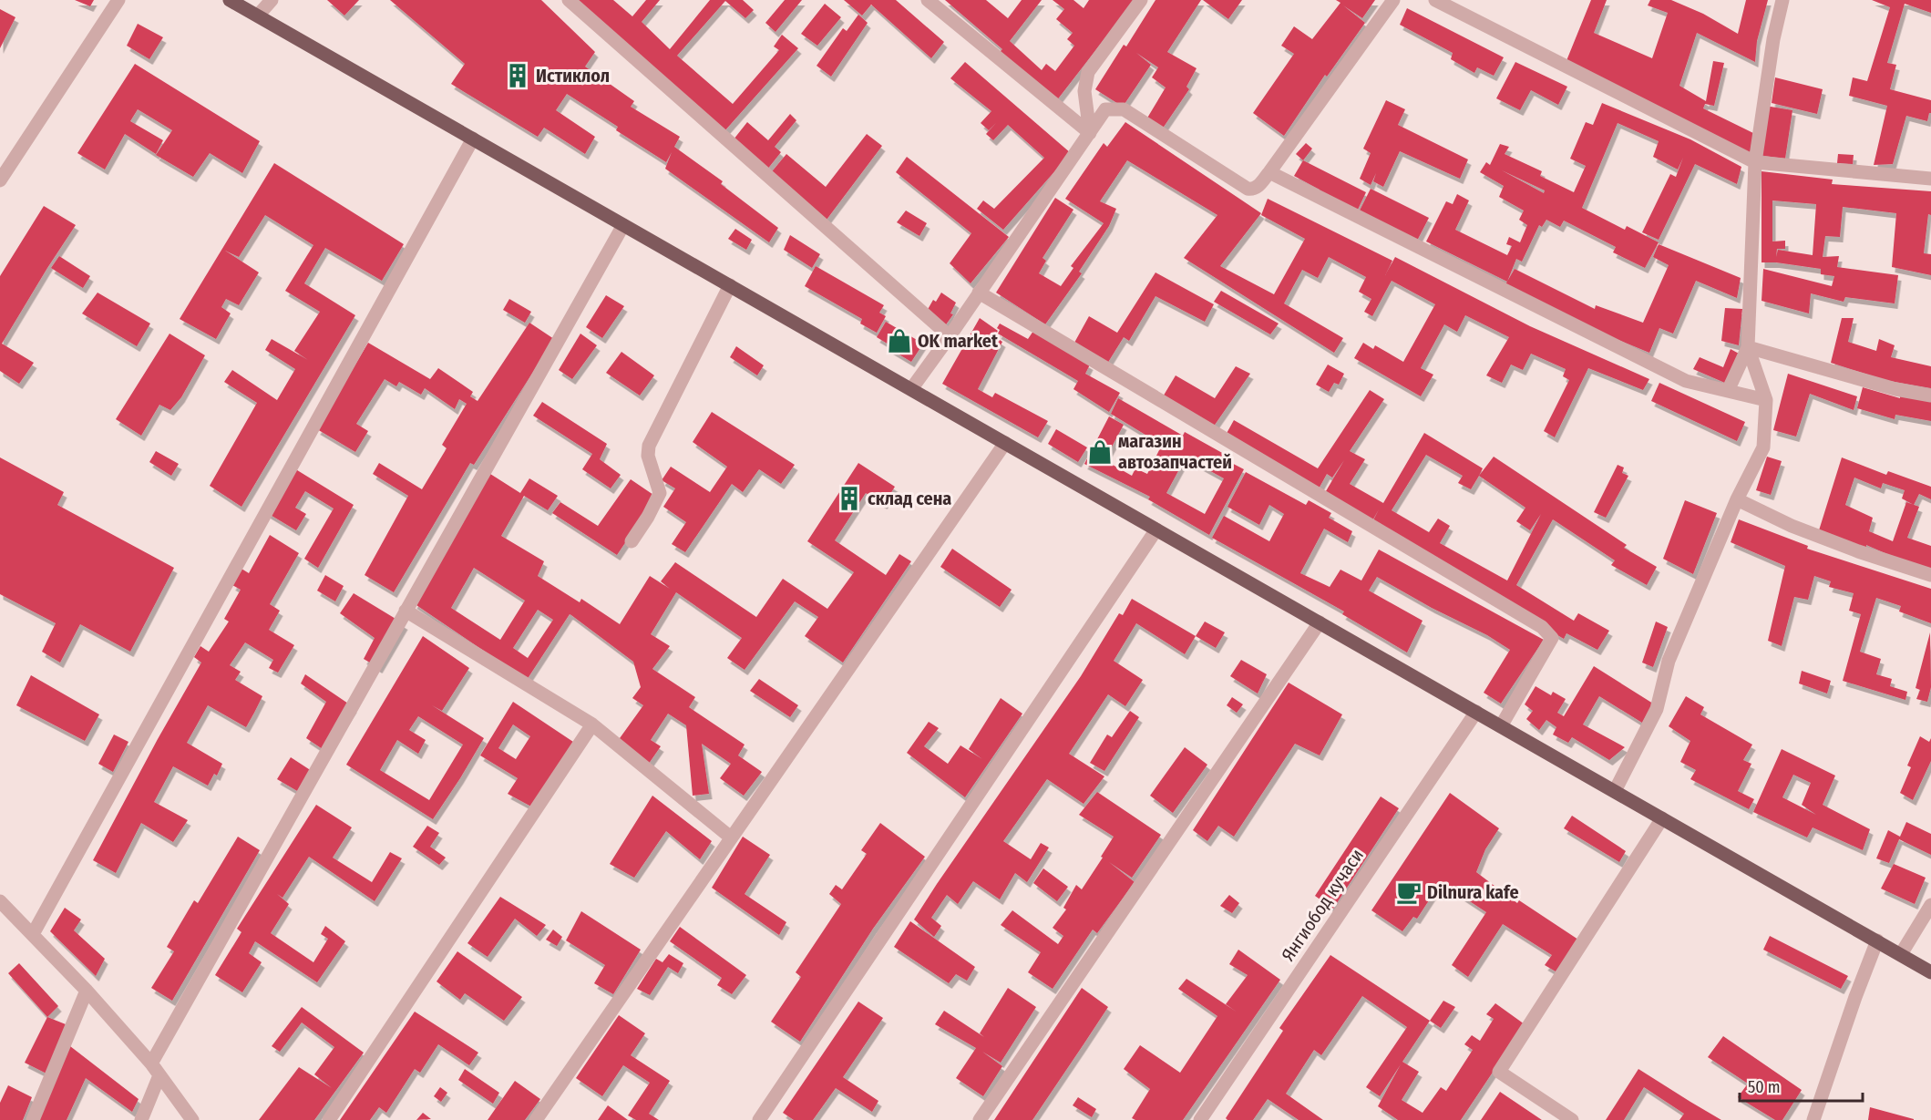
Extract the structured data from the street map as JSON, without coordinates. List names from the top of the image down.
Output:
{
  "streets": {
    "street": ["Янгиобод кучаси"]
  },
  "places": {
    "building": ["Истиклол", "склад сена"],
    "shop": ["OK market", "магазин автозапчастей"],
    "cafe": ["Dilnura kafe"]
  },
  "scale_bar": "50 m"
}
